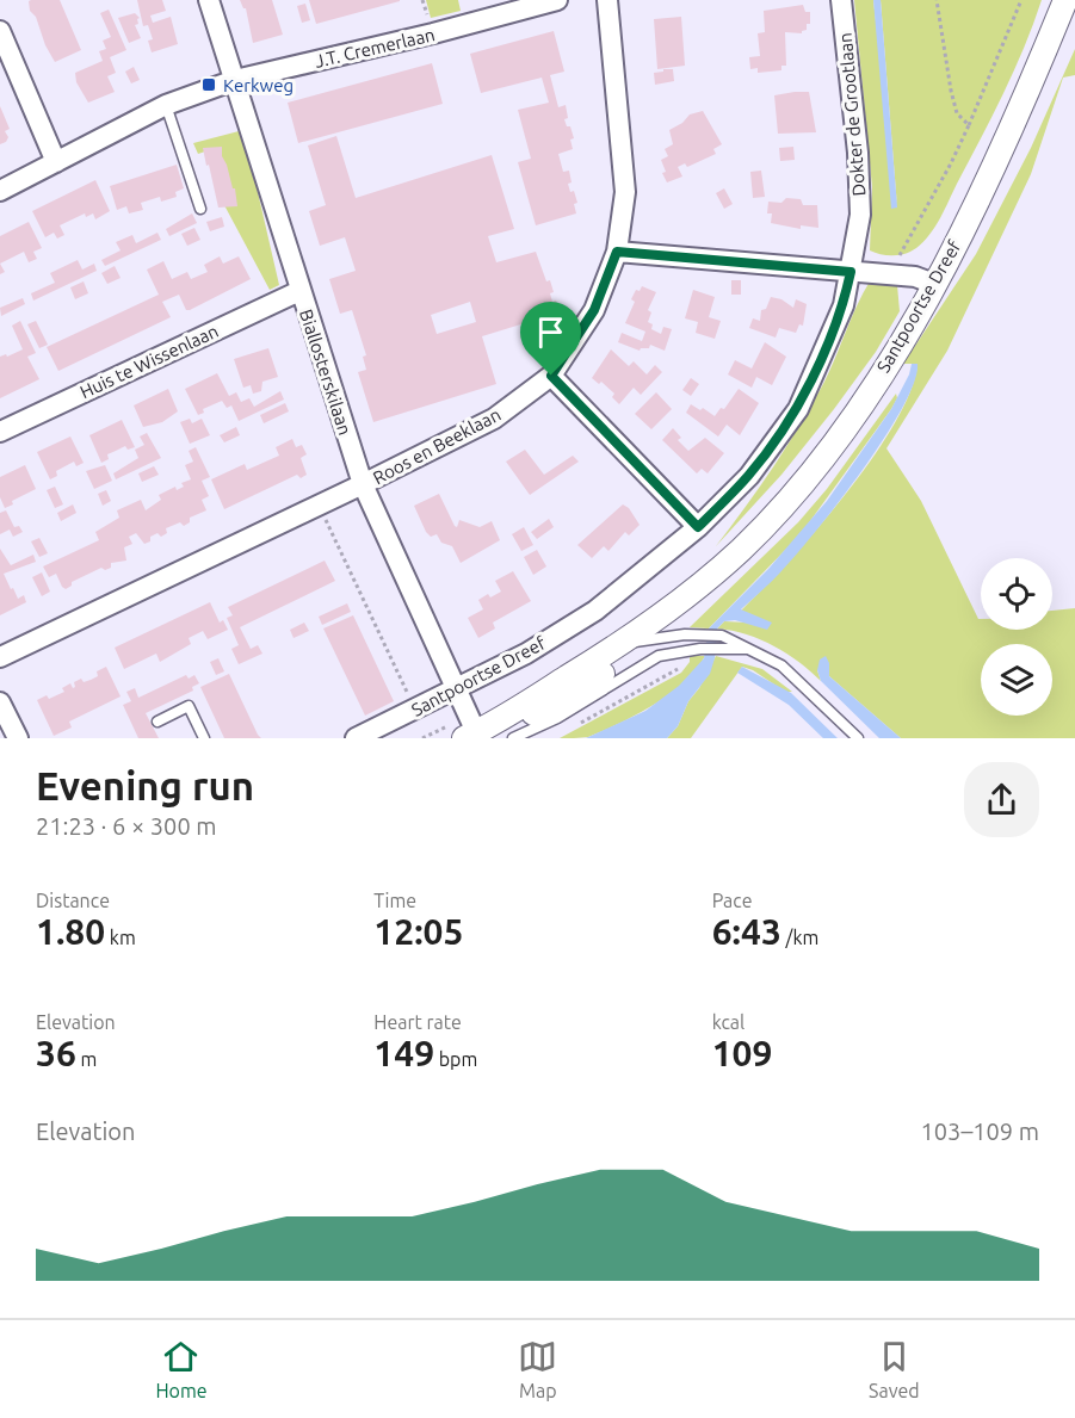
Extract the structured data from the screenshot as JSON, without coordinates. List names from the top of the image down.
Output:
{
  "streets": {
    "street": [
      "J.T. Cremerlaan",
      "Dokter de Grootlaan",
      "Santpoortse Dreef",
      "Huis te Wissenlaan",
      "Biallosterskilaan",
      "Roos en Beeklaan"
    ]
  },
  "crossings": [
    ["J.T. Cremerlaan", "Biallosterskilaan"],
    ["Dokter de Grootlaan", "Santpoortse Dreef"],
    ["Santpoortse Dreef", "Biallosterskilaan"],
    ["Huis te Wissenlaan", "Biallosterskilaan"],
    ["Biallosterskilaan", "Roos en Beeklaan"]
  ],
  "places": {
    "transit": ["Kerkweg"]
  },
  "page": {
    "heading": ["Evening run", "21:23 · 6 × 300 m"],
    "stats": [
      ["Distance", "1.80 km"],
      ["Time", "12:05"],
      ["Pace", "6:43 /km"],
      ["Elevation", "36 m"],
      ["Heart rate", "149 bpm"],
      ["kcal", "109"]
    ],
    "chart": ["Elevation", "103–109 m"],
    "tabs": ["Home", "Map", "Saved"]
  }
}
